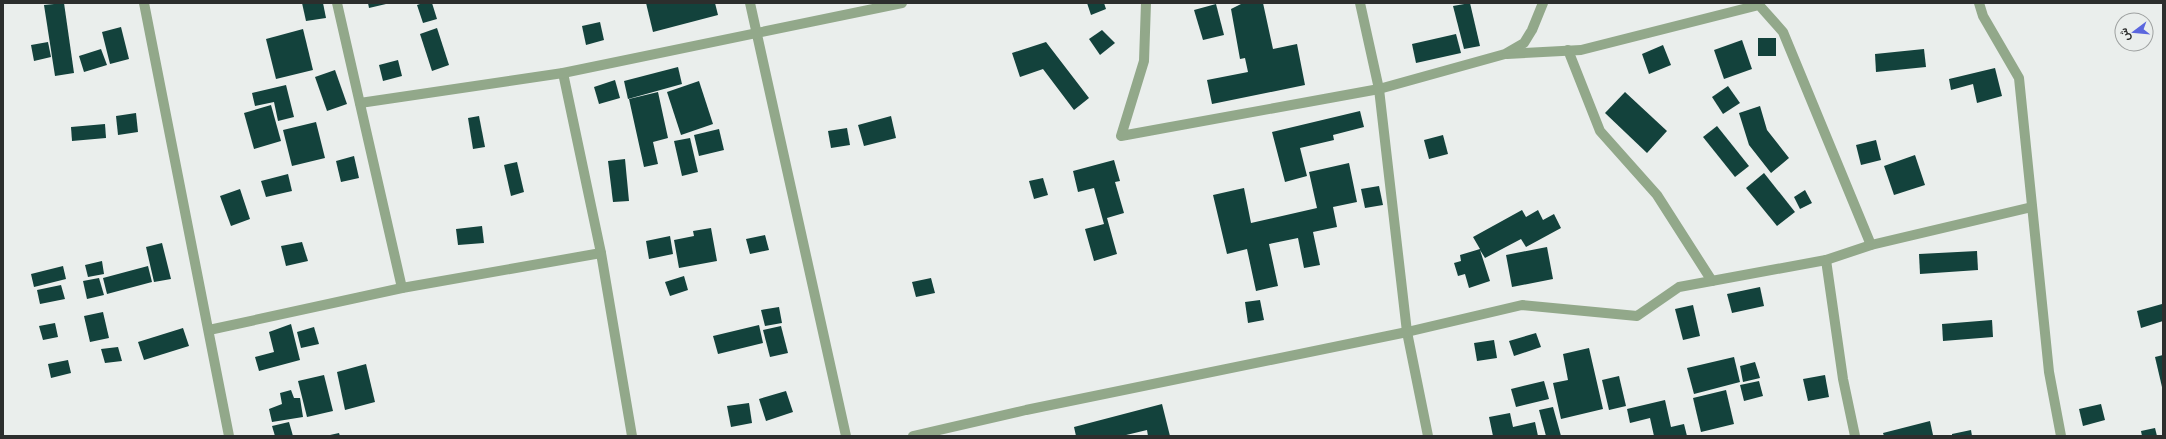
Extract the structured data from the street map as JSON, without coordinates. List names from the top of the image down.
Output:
{
  "north": "left"
}
